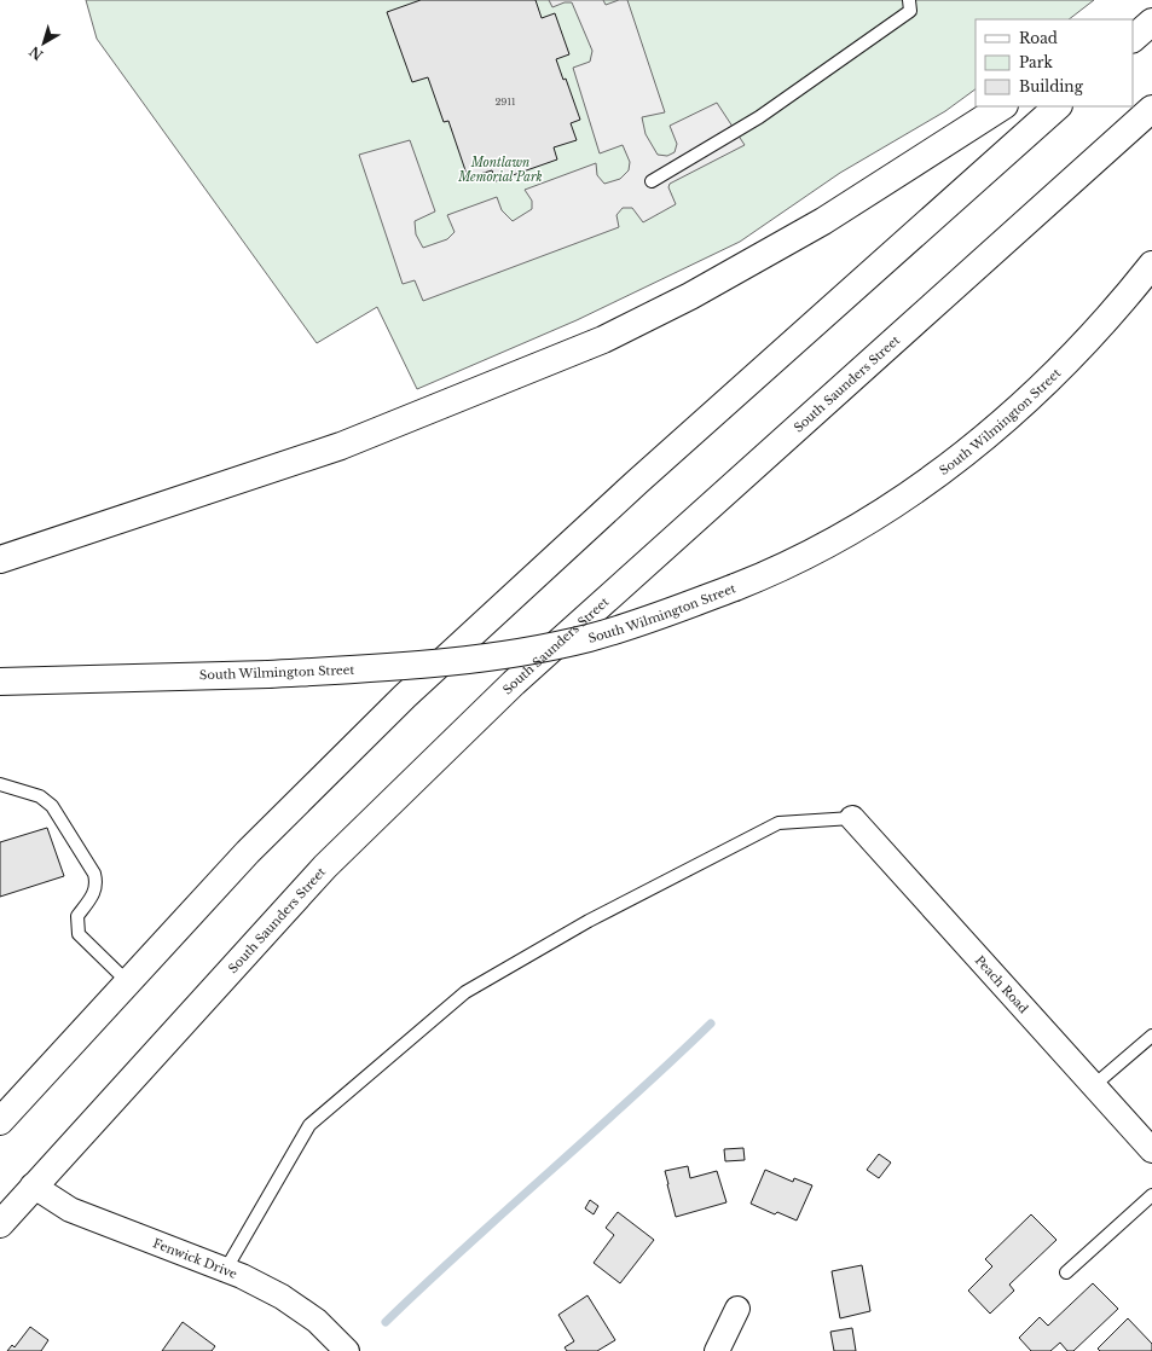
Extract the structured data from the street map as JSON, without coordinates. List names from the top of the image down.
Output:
{
  "streets": {
    "main road": ["South Saunders Street", "South Wilmington Street"],
    "street": ["Peach Road", "Fenwick Drive"]
  },
  "crossings": [
    ["South Saunders Street", "Fenwick Drive"]
  ],
  "parks": ["Montlawn Memorial Park"],
  "house_numbers": ["2911"],
  "legend": ["Road", "Park", "Building"],
  "north": "bottom left"
}
